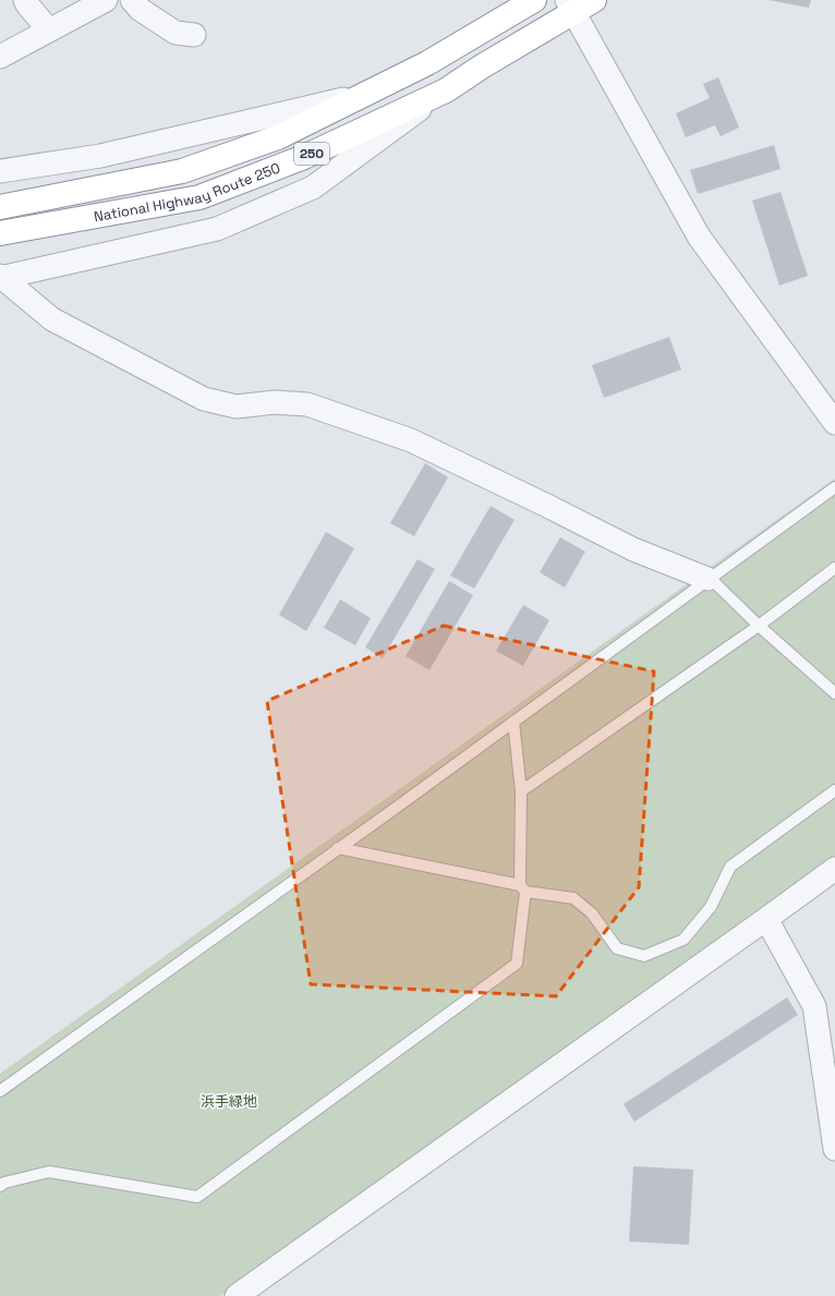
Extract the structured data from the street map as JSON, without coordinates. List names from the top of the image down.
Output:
{
  "streets": {
    "highway": ["250", "National Highway Route 250"]
  },
  "parks": ["浜手緑地"]
}
